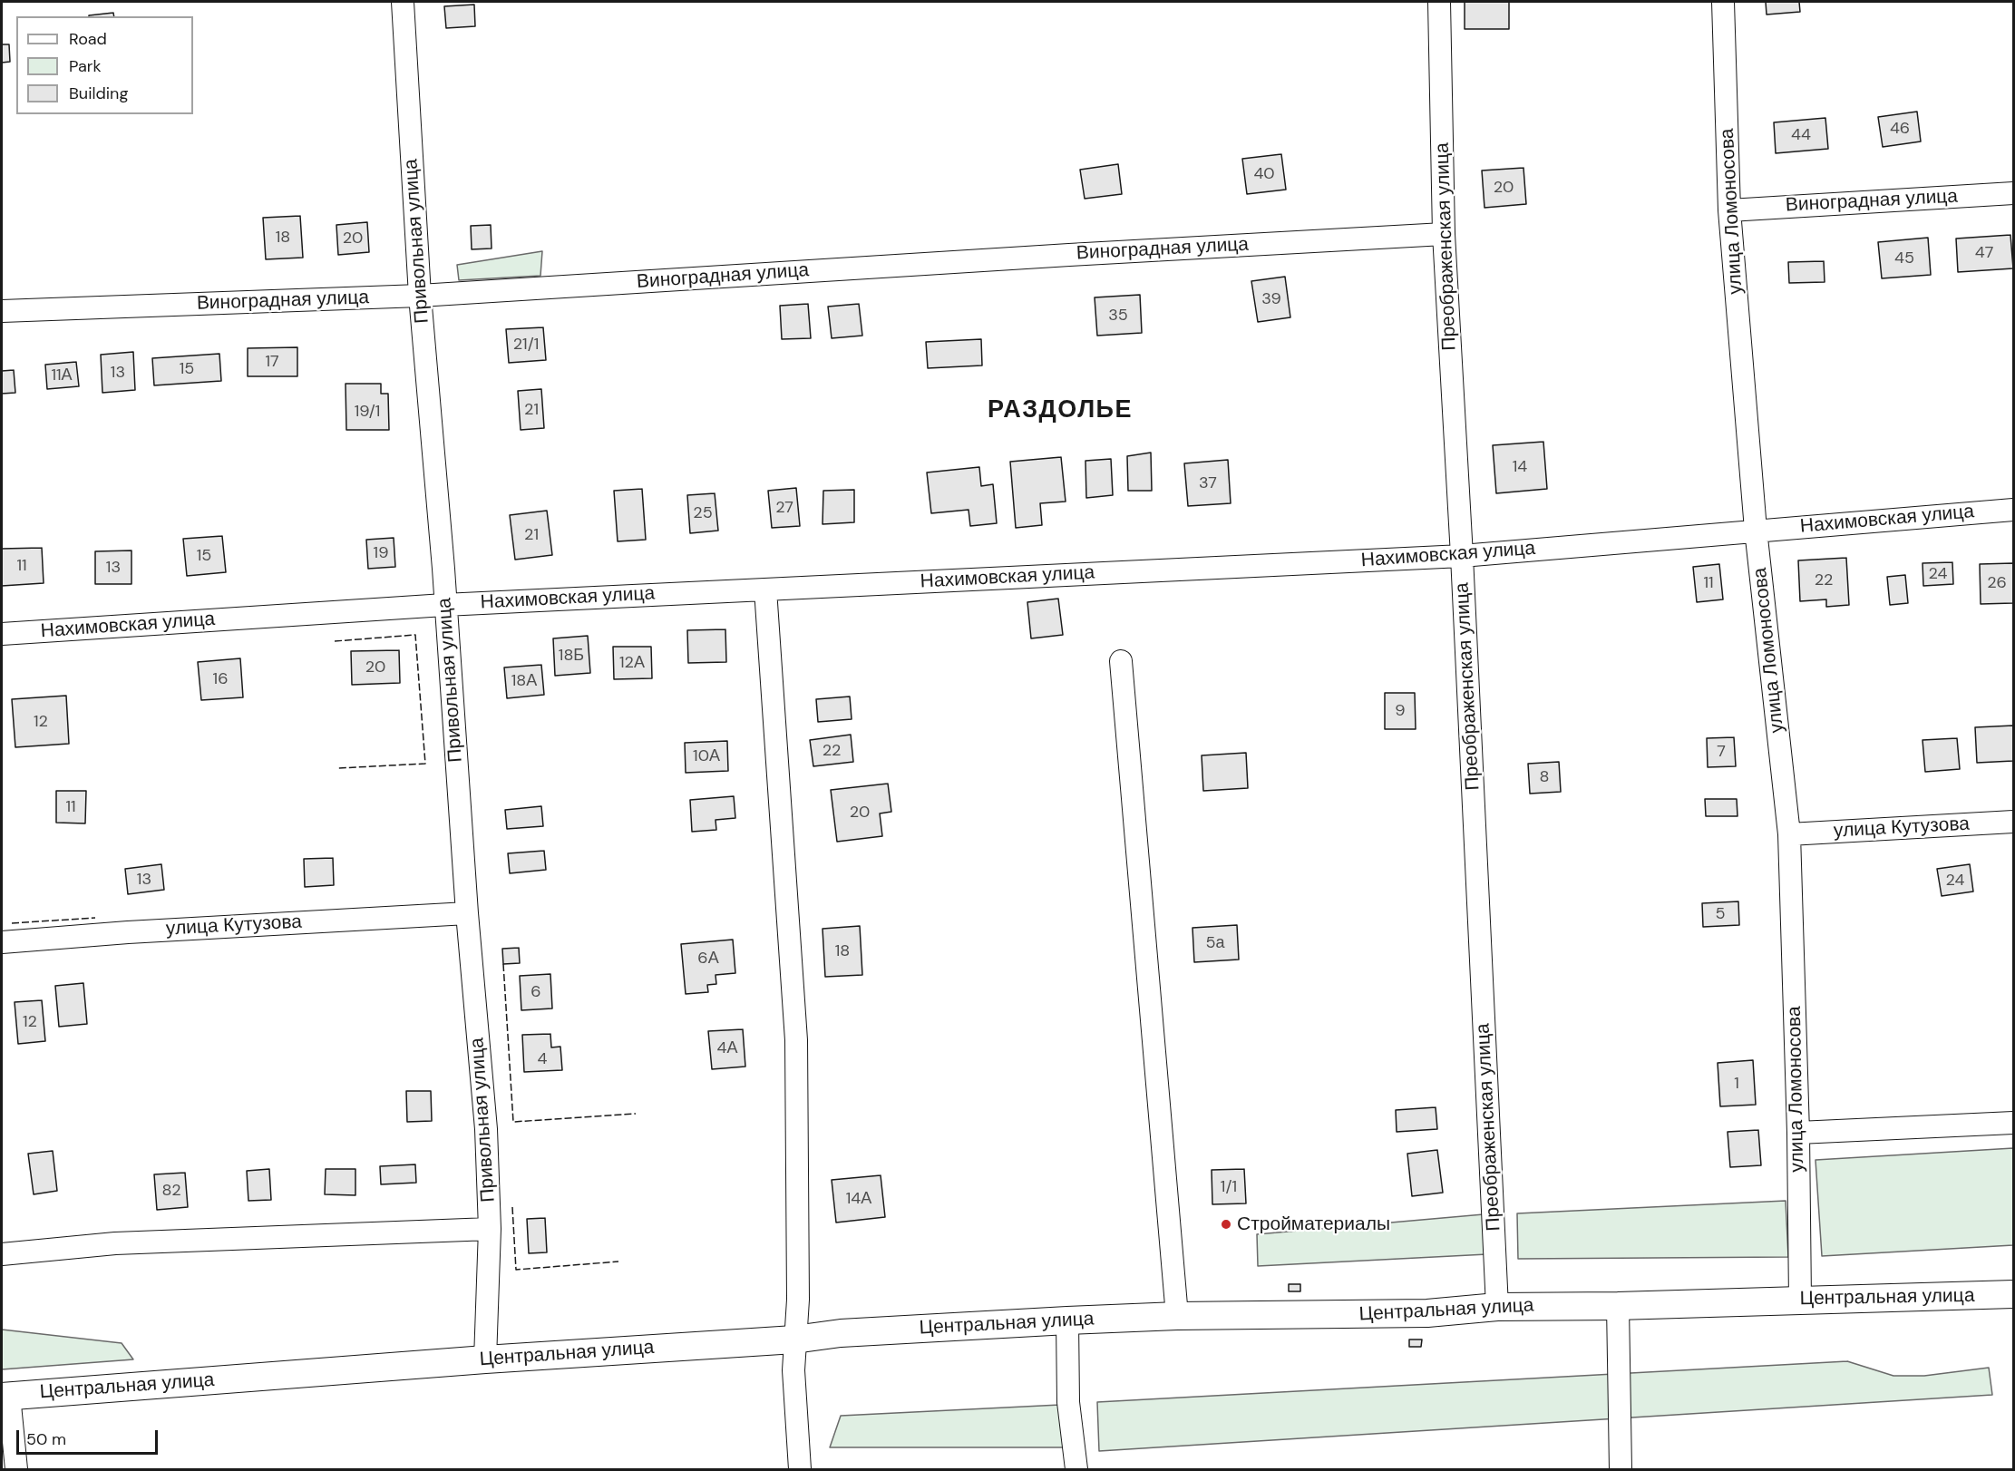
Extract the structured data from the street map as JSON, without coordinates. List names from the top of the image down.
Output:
{
  "streets": {
    "main road": ["Центральная улица"],
    "street": [
      "Виноградная улица",
      "улица Ломоносова",
      "Привольная улица",
      "Преображенская улица",
      "Нахимовская улица",
      "улица Кутузова"
    ]
  },
  "crossings": [
    ["Виноградная улица", "улица Ломоносова"],
    ["Виноградная улица", "Привольная улица"],
    ["Виноградная улица", "Преображенская улица"],
    ["улица Ломоносова", "Нахимовская улица"],
    ["улица Ломоносова", "улица Кутузова"],
    ["улица Ломоносова", "Центральная улица"],
    ["Привольная улица", "Нахимовская улица"],
    ["Привольная улица", "улица Кутузова"],
    ["Привольная улица", "Центральная улица"],
    ["Преображенская улица", "Нахимовская улица"],
    ["Преображенская улица", "Центральная улица"]
  ],
  "districts": ["РАЗДОЛЬЕ"],
  "places": ["Стройматериалы"],
  "house_numbers": [
    "46",
    "44",
    "40",
    "20",
    "18",
    "20",
    "47",
    "45",
    "39",
    "35",
    "21/1",
    "17",
    "15",
    "13",
    "11А",
    "21",
    "19/1",
    "14",
    "37",
    "27",
    "25",
    "21",
    "19",
    "15",
    "11",
    "13",
    "24",
    "22",
    "11",
    "26",
    "18Б",
    "12А",
    "20",
    "16",
    "18А",
    "9",
    "12",
    "22",
    "7",
    "10А",
    "8",
    "11",
    "20",
    "13",
    "24",
    "5",
    "5а",
    "18",
    "6А",
    "6",
    "12",
    "4А",
    "4",
    "1",
    "1/1",
    "82",
    "14А"
  ],
  "legend": ["Road", "Park", "Building"],
  "scale_bar": "50 m"
}
